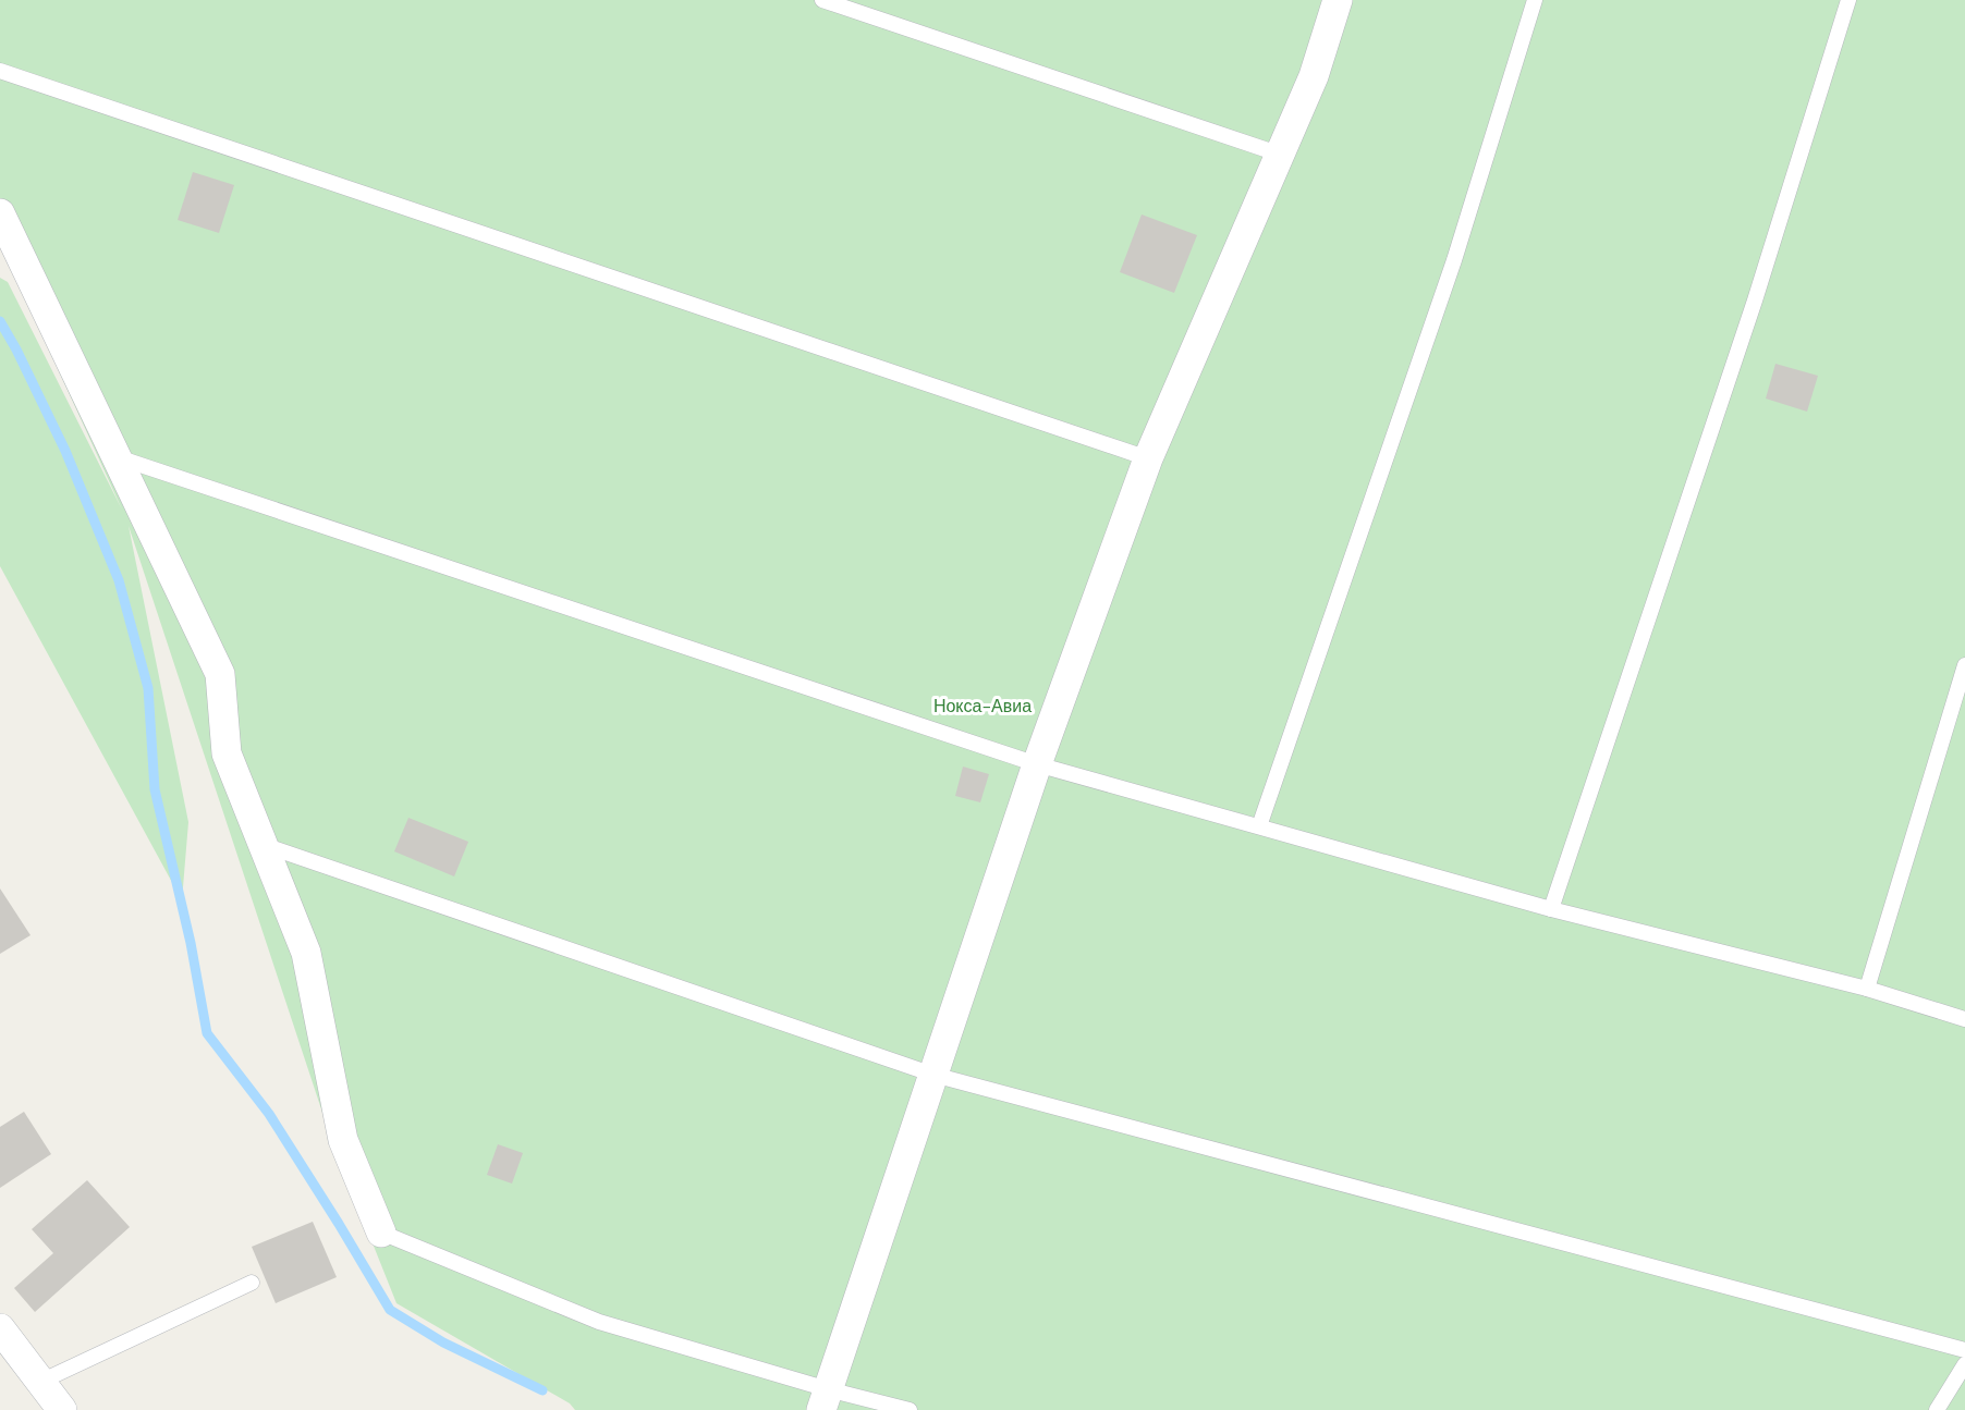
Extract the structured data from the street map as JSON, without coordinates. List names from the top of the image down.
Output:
{
  "parks": ["Нокса-Авиа"]
}
